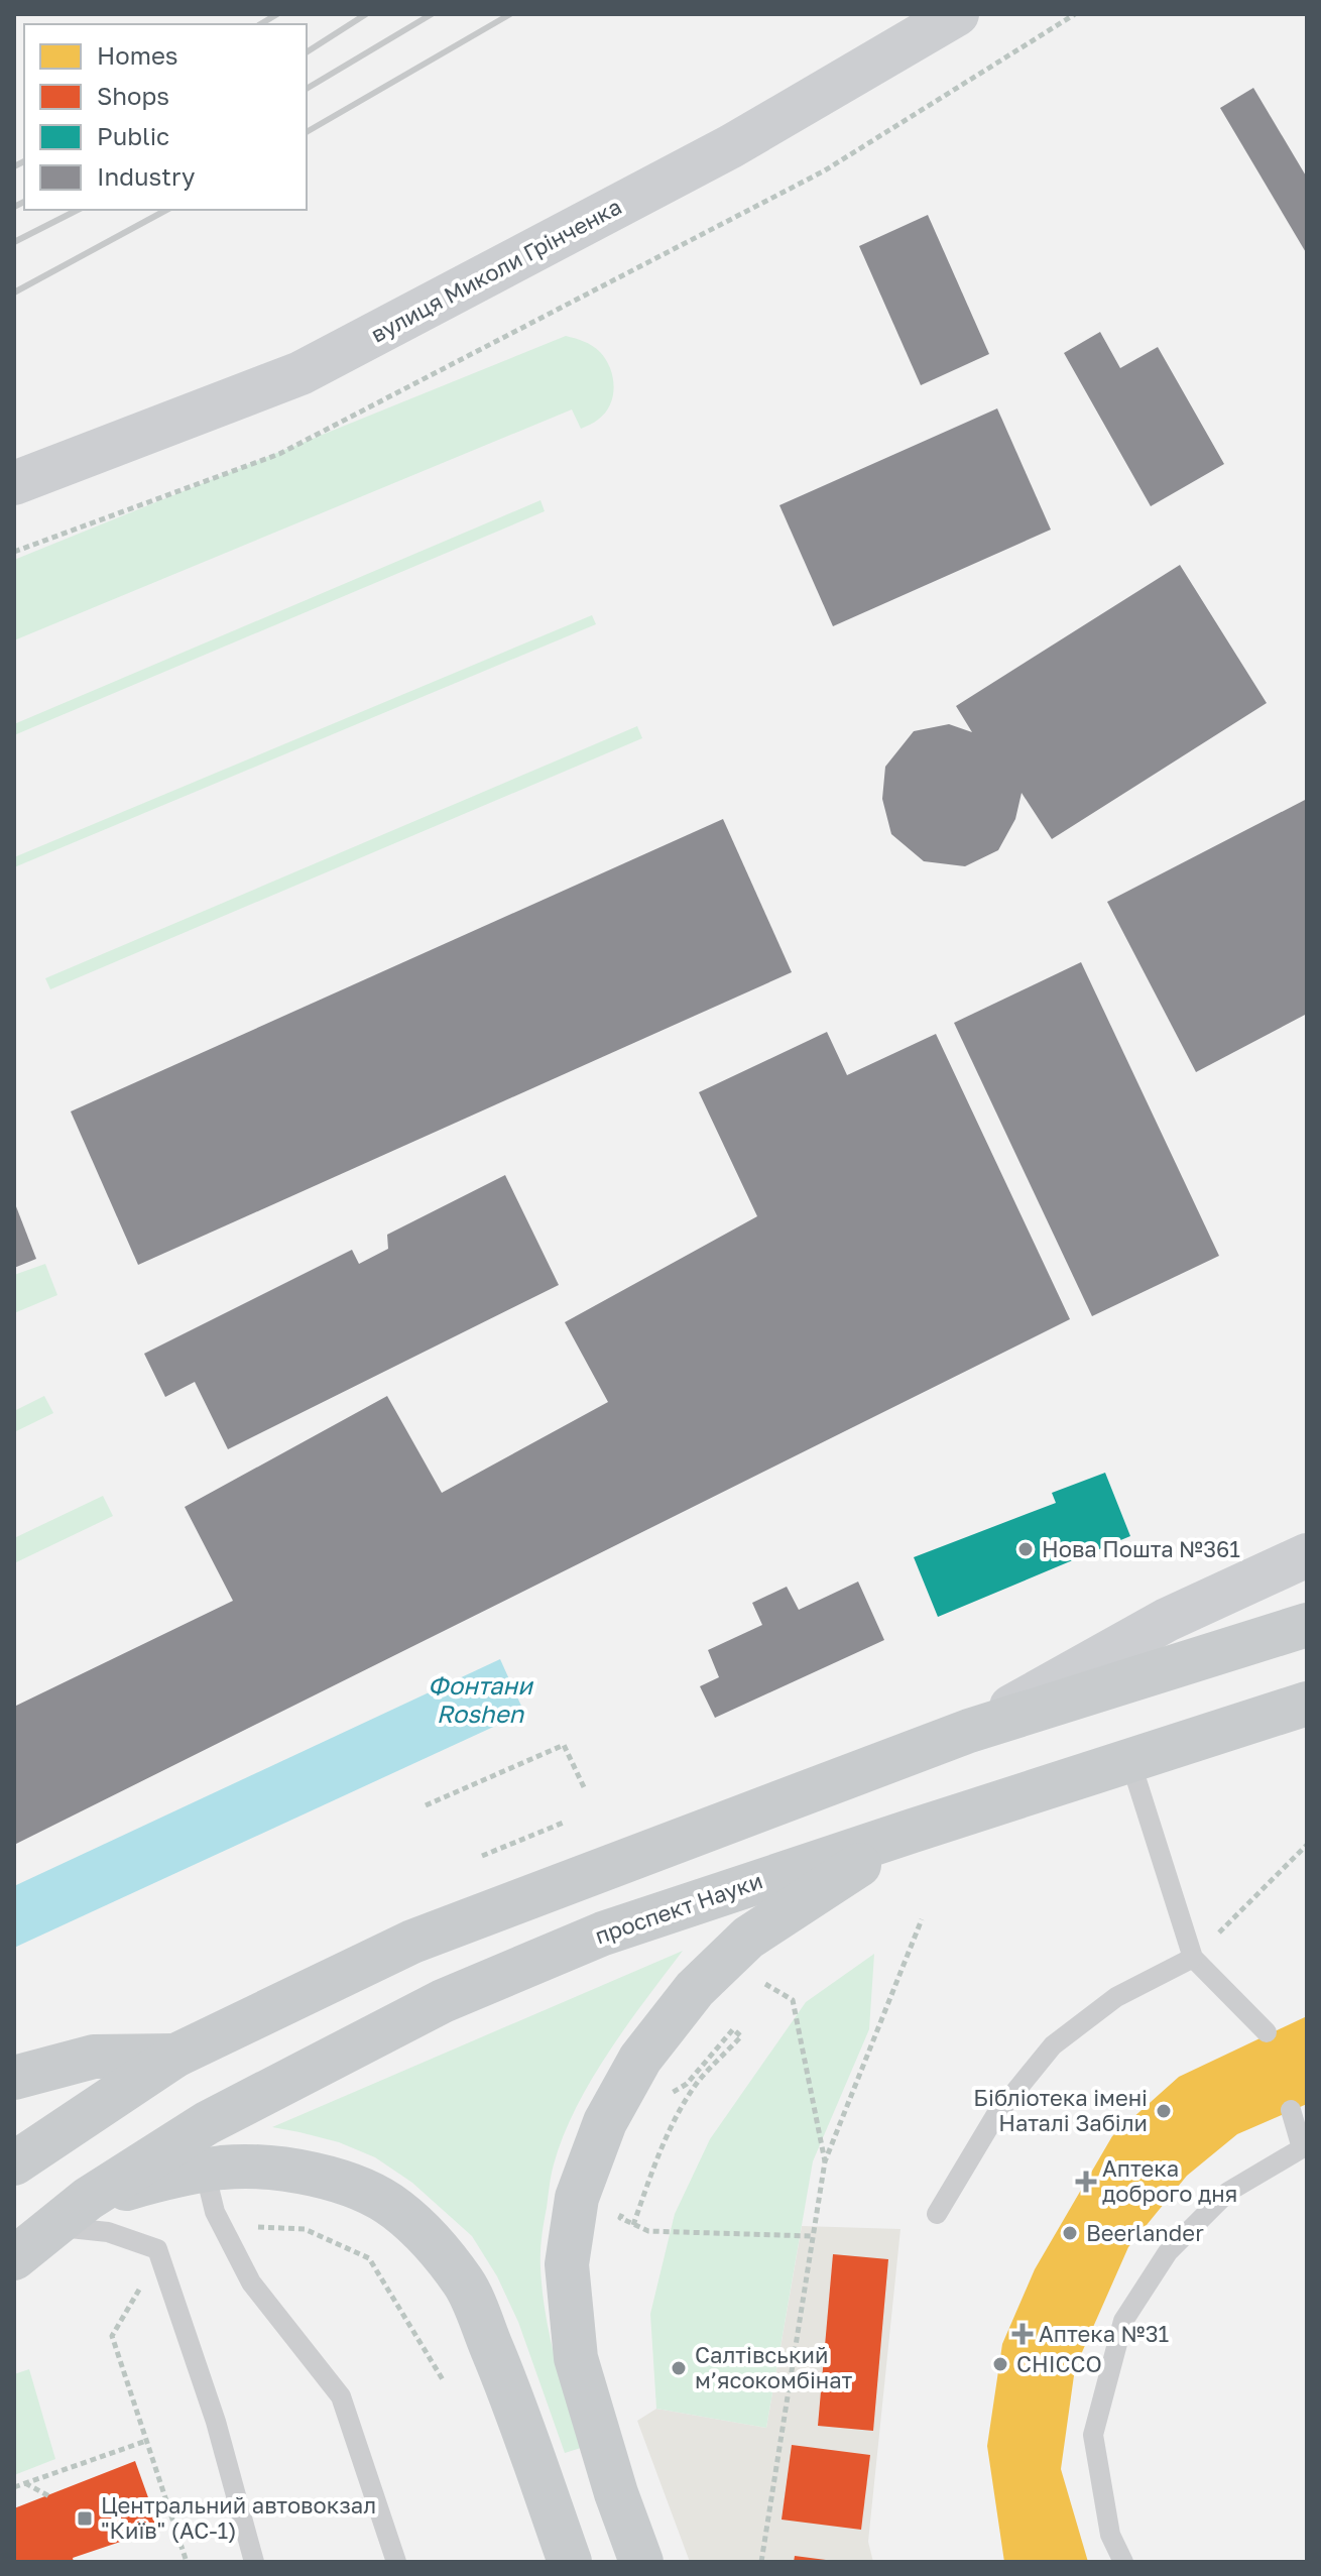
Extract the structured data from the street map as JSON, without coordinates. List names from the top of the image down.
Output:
{
  "streets": {
    "main road": ["вулиця Миколи Грінченка", "проспект Науки"]
  },
  "water": ["Фонтани Roshen"],
  "places": {
    "other": [
      "Нова Пошта №361",
      "Бібліотека імені Наталі Забіли",
      "Beerlander",
      "CHICCO",
      "Салтівський мʼясокомбінат"
    ],
    "health": ["Аптека доброго дня", "Аптека №31"],
    "transit": ["Центральний автовокзал \"Київ\" (АС-1)"]
  },
  "legend": [
    "Homes",
    "Shops",
    "Public",
    "Industry"
  ]
}
